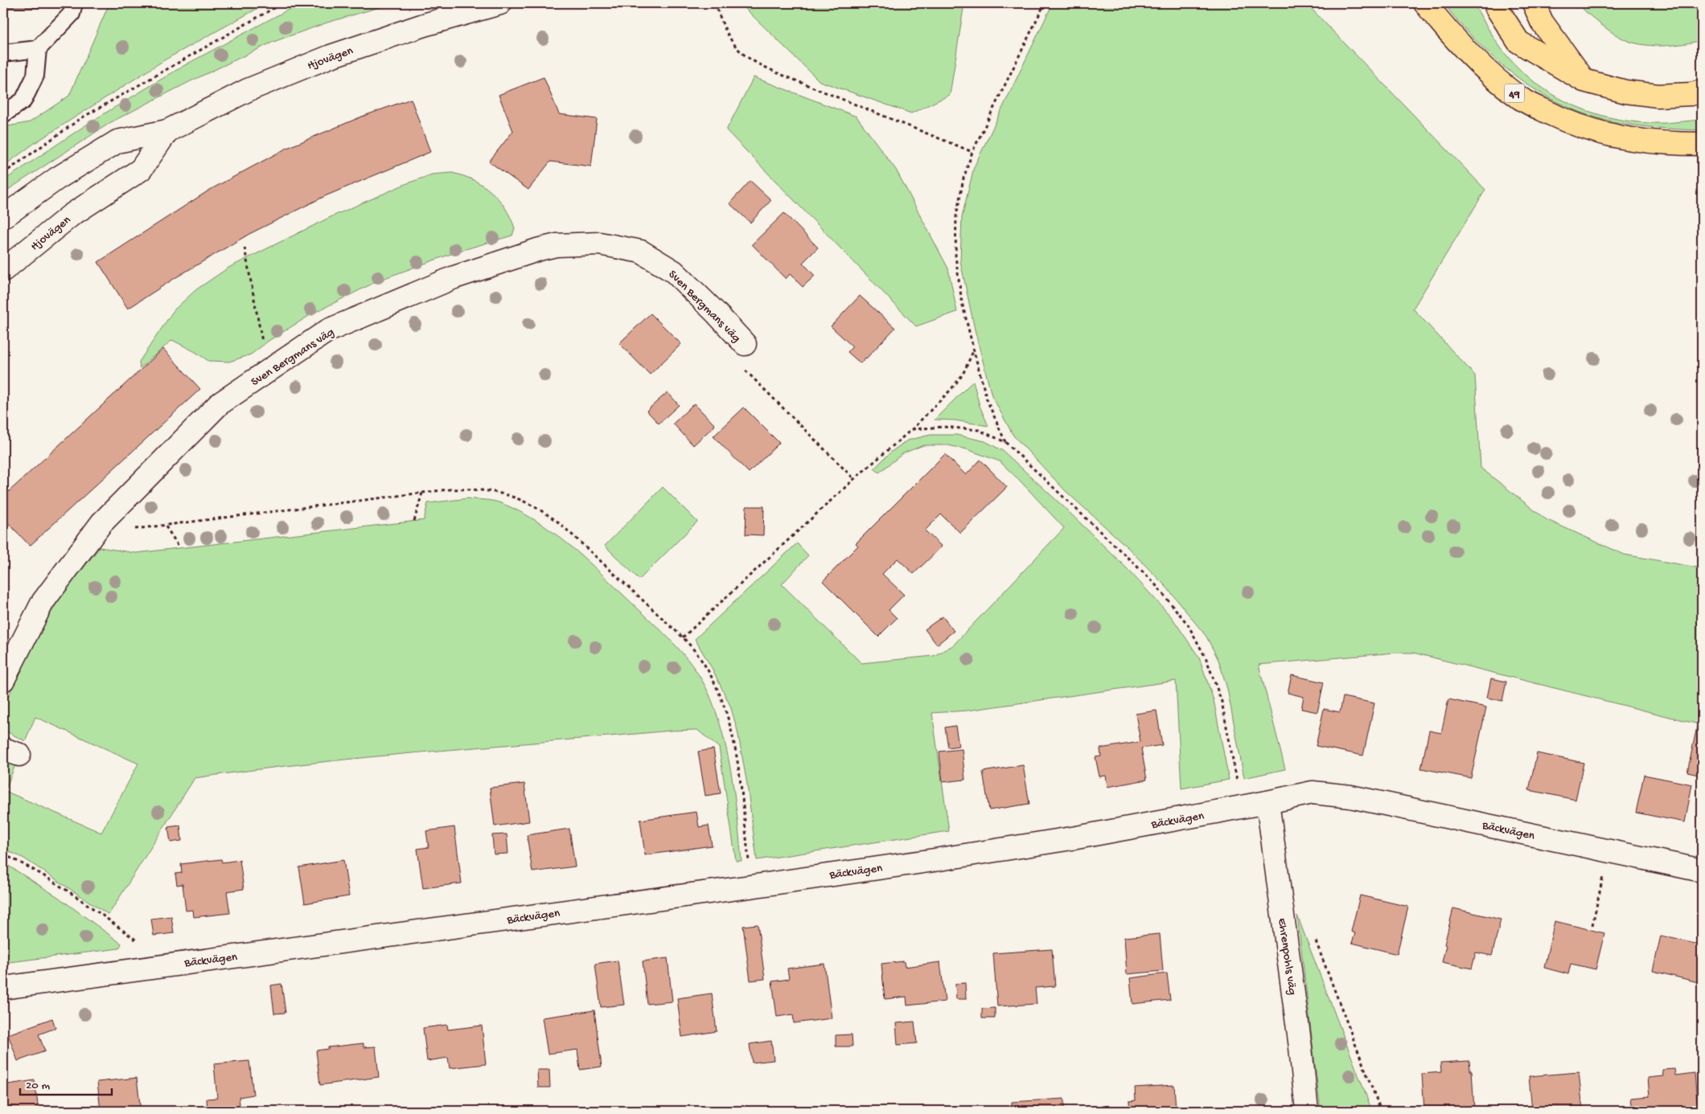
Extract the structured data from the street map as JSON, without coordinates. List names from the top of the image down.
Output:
{
  "streets": {
    "highway": ["49"],
    "street": [
      "Hjovägen",
      "Sven Bergmans väg",
      "Bäckvägen",
      "Ehrenpohls väg"
    ]
  },
  "crossings": [
    ["Bäckvägen", "Ehrenpohls väg"]
  ],
  "scale_bar": "20 m"
}
